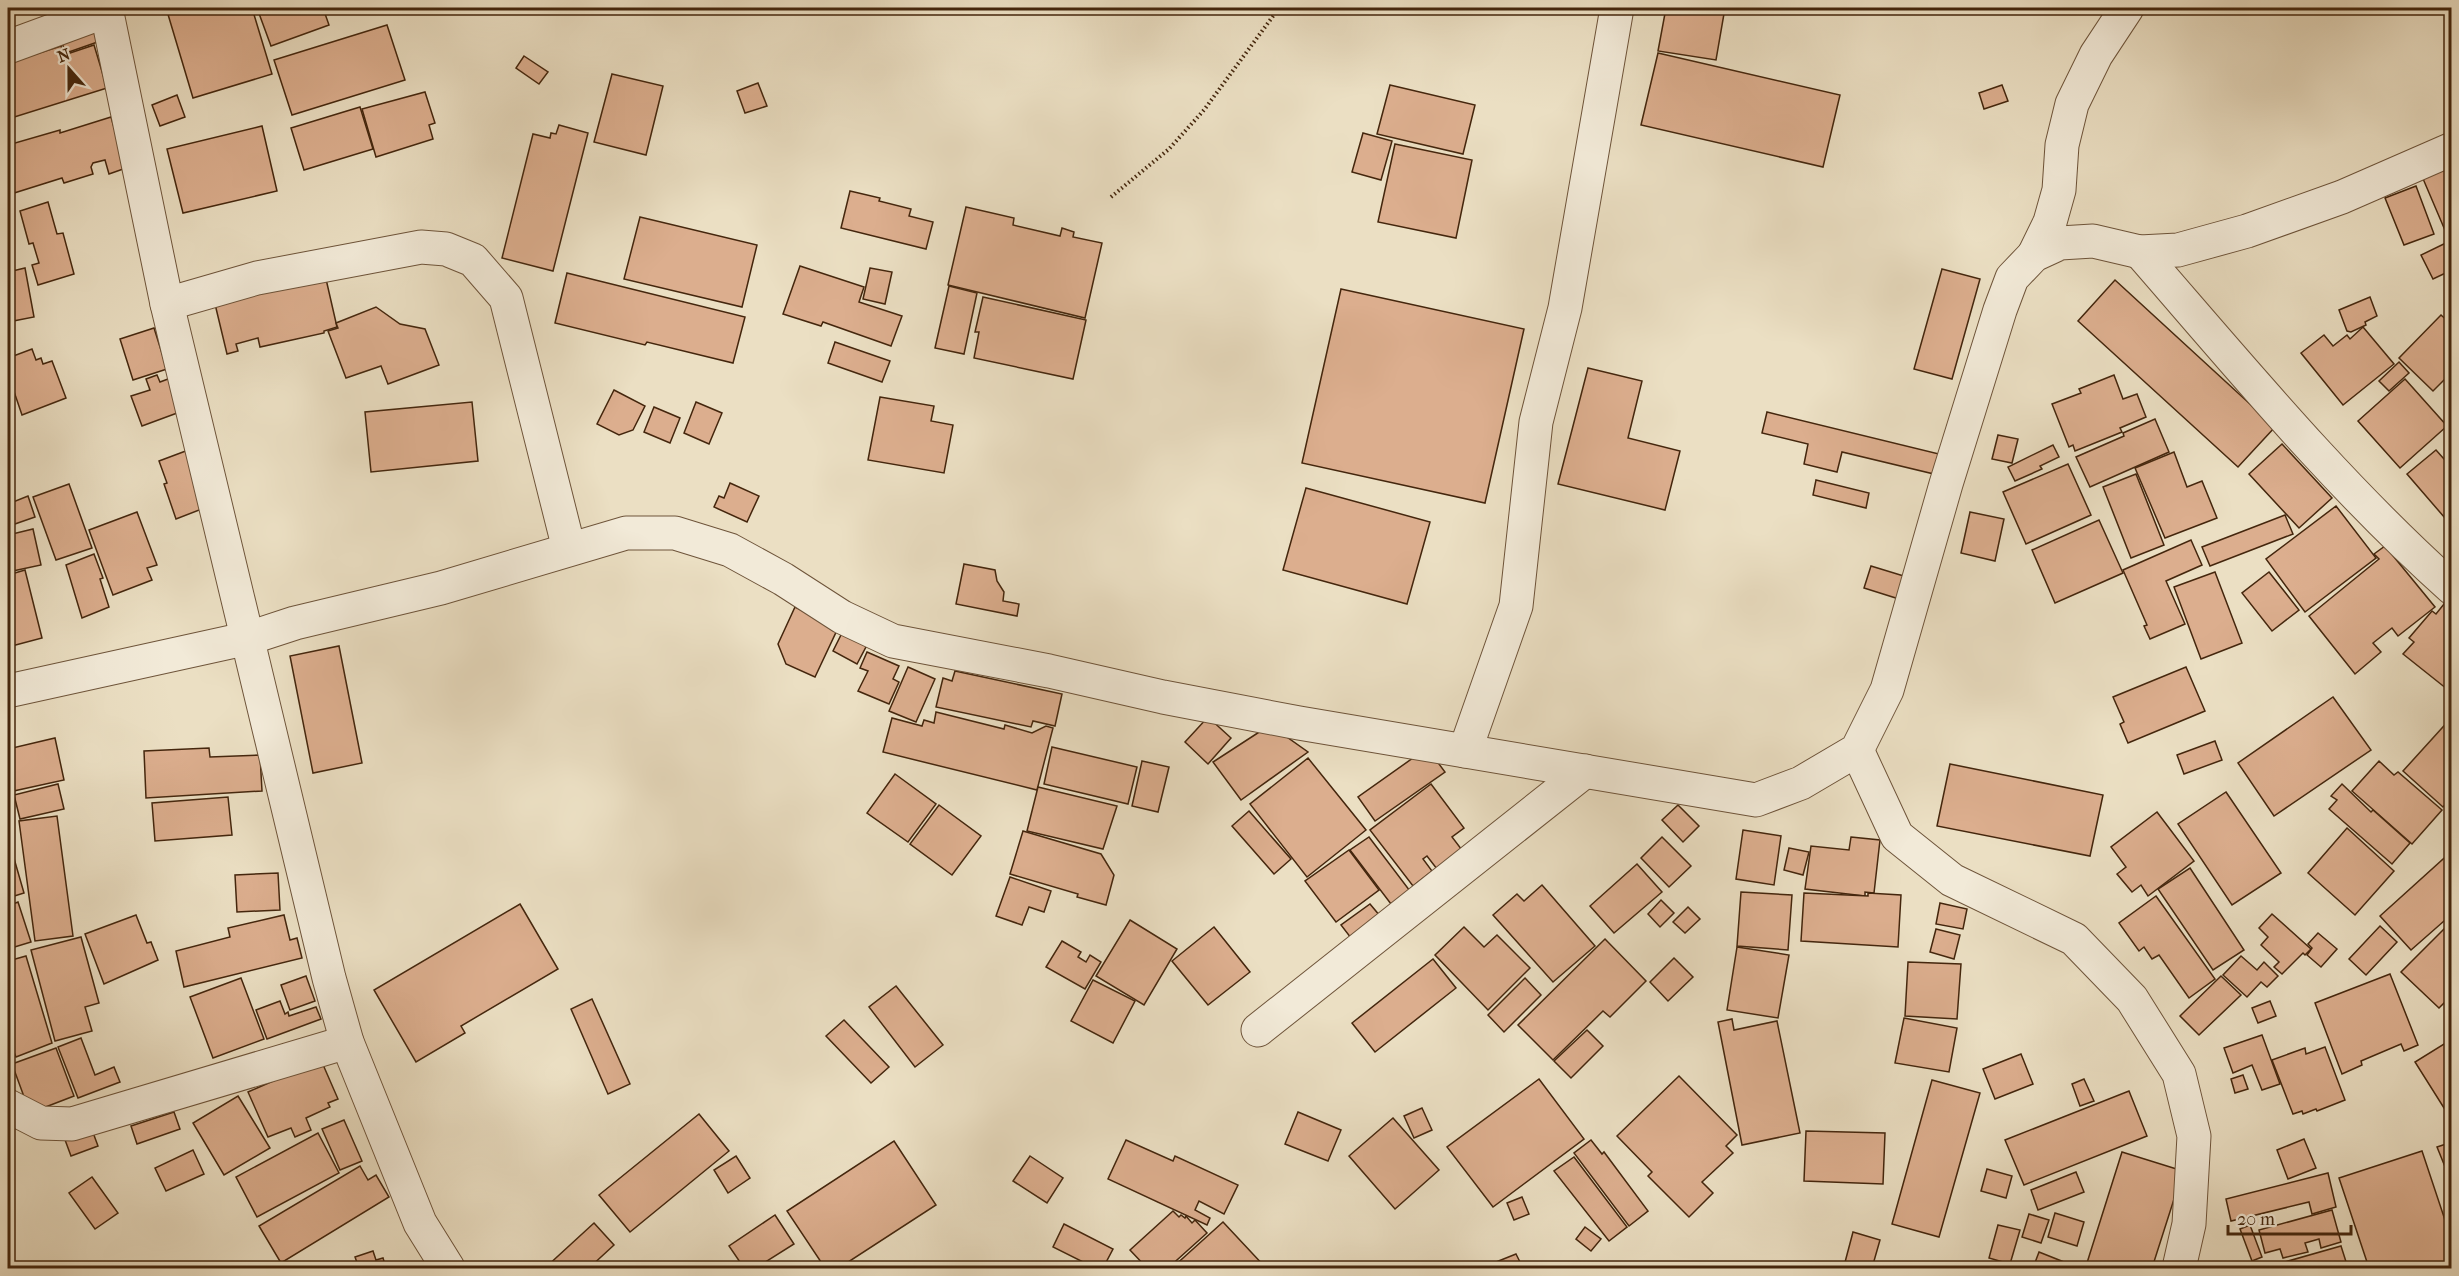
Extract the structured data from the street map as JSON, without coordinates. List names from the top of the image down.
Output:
{
  "scale_bar": "20 m",
  "north": "top"
}
